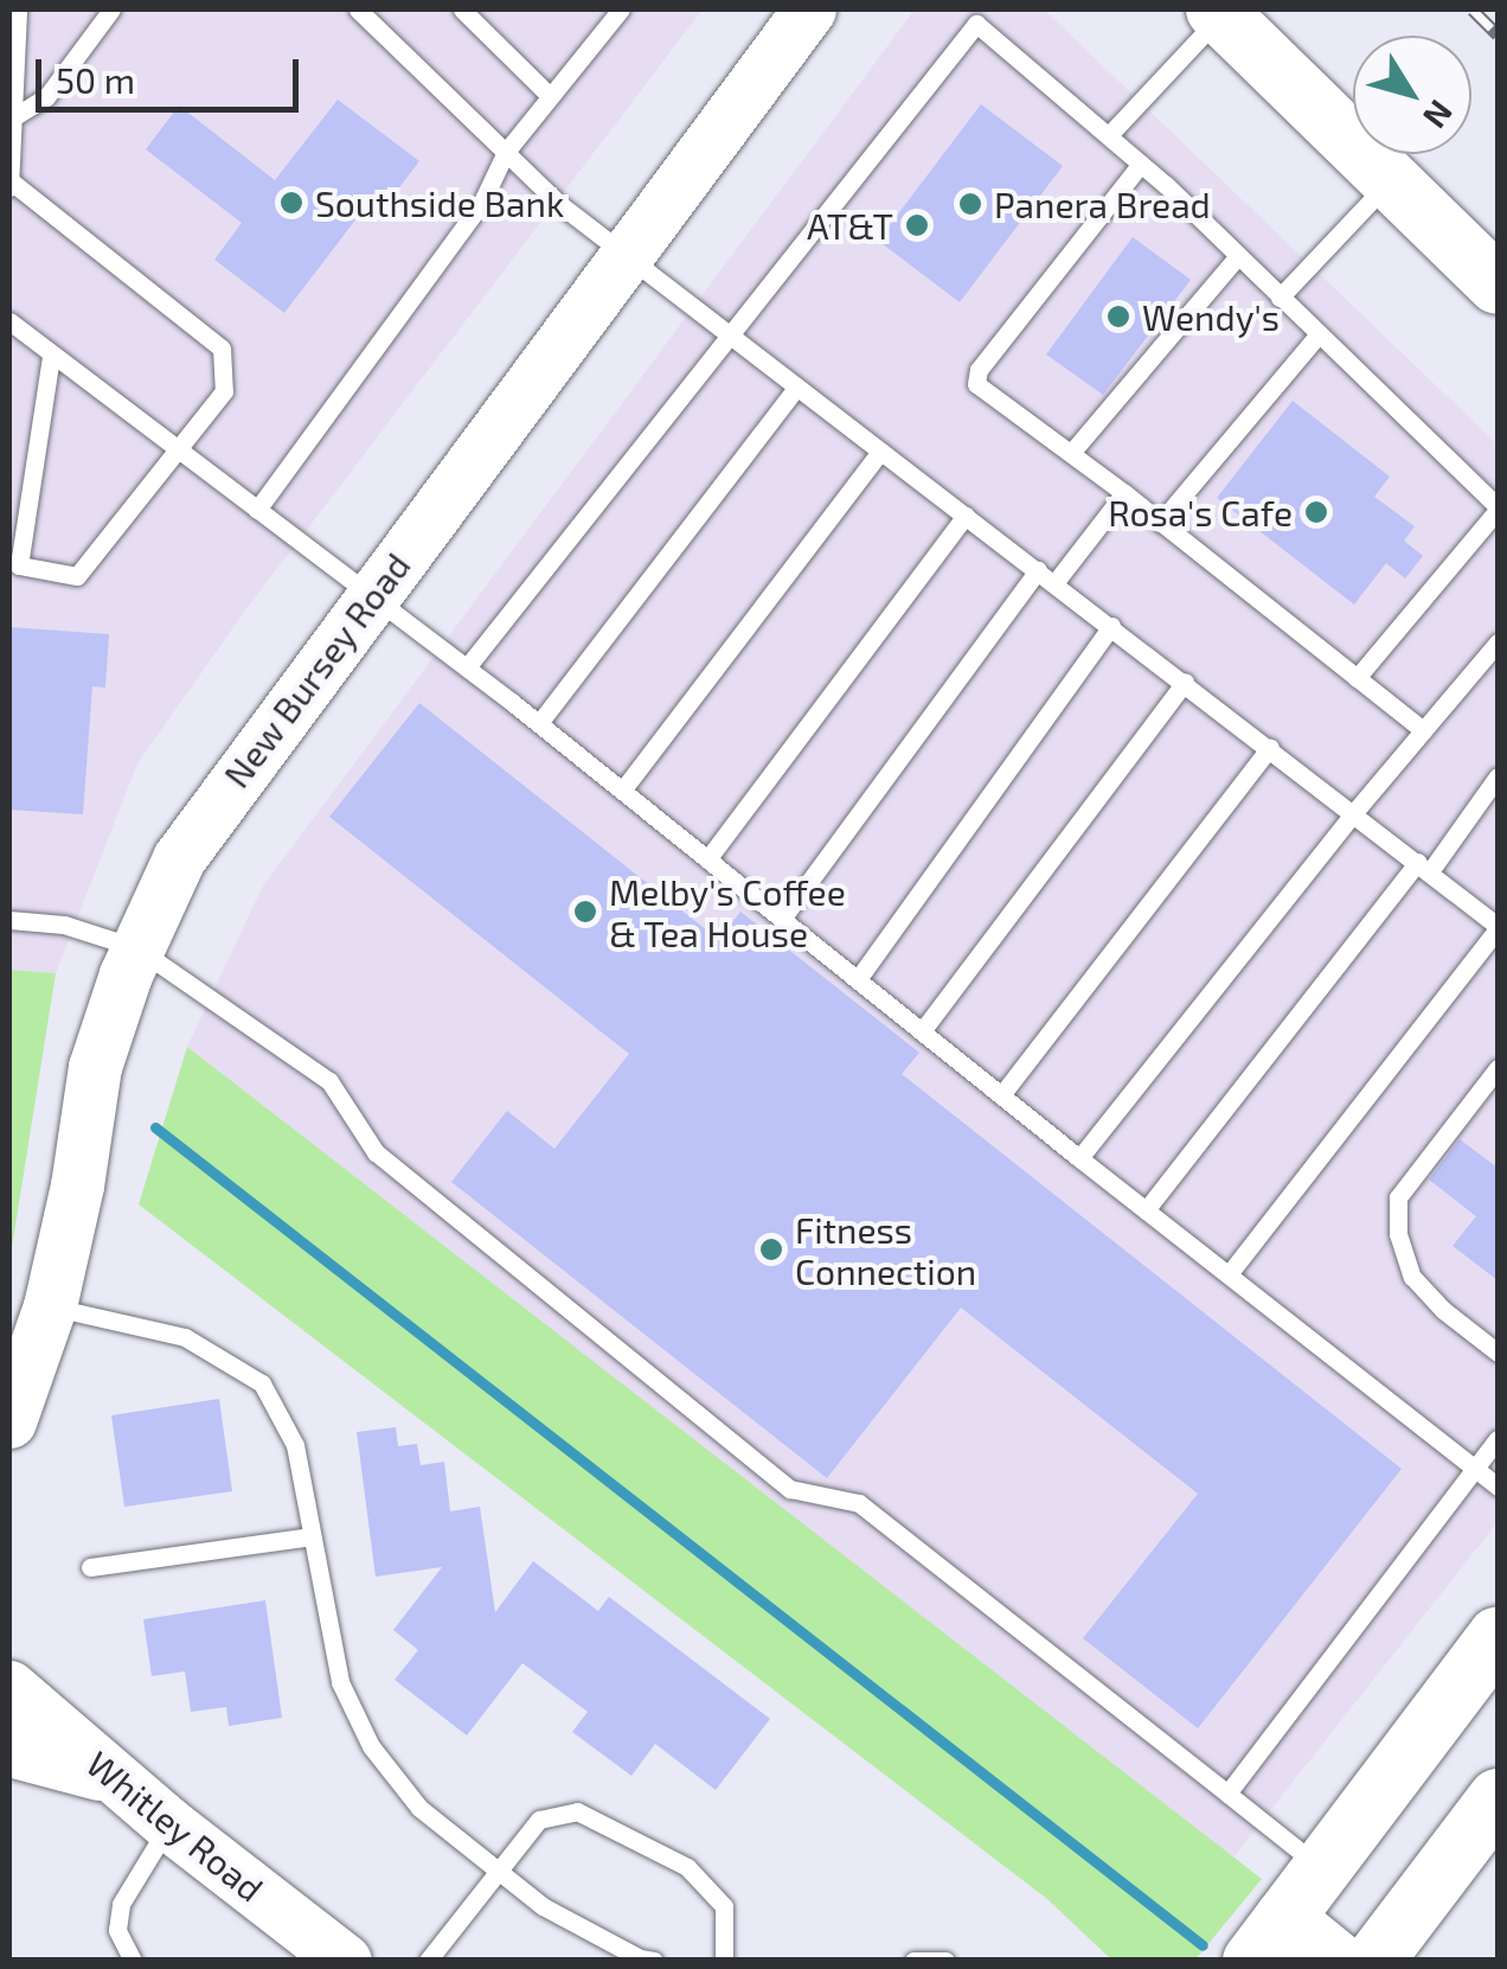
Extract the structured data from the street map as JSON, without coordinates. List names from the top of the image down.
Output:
{
  "streets": {
    "street": ["New Bursey Road", "Whitley Road"]
  },
  "places": [
    "Southside Bank",
    "Panera Bread",
    "AT&T",
    "Wendy's",
    "Rosa's Cafe",
    "Melby's Coffee & Tea House",
    "Fitness Connection"
  ],
  "scale_bar": "50 m",
  "north": "bottom right"
}
